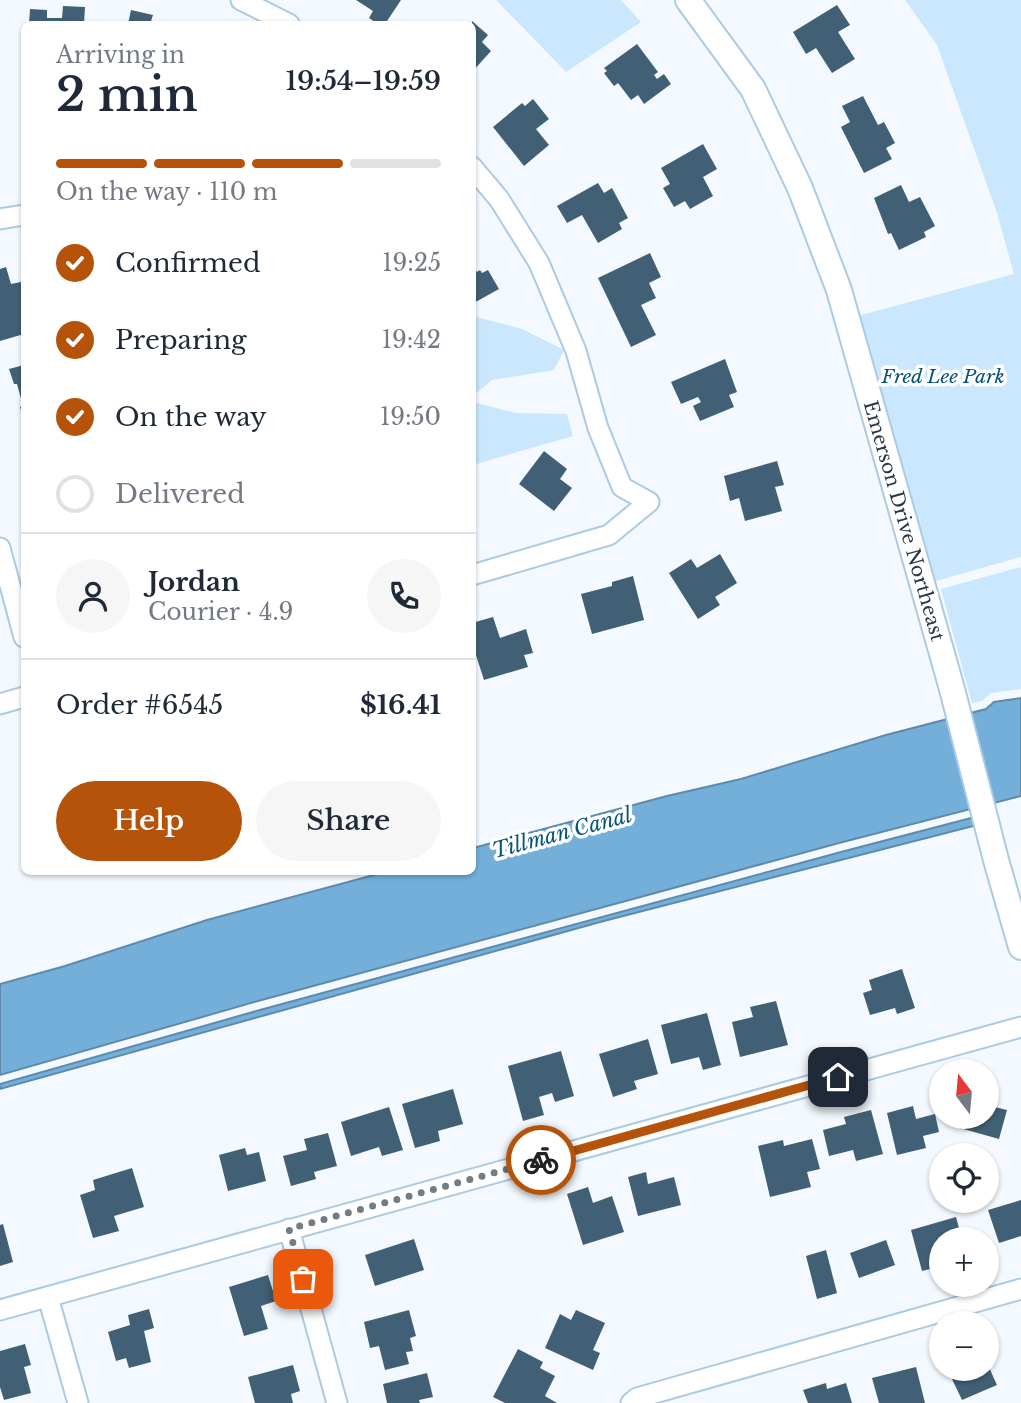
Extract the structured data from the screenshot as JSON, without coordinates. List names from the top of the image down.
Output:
{
  "streets": {
    "street": ["Emerson Drive Northeast"]
  },
  "water": ["Tillman Canal"],
  "parks": ["Fred Lee Park"],
  "north": "top",
  "page": {
    "heading": ["2 min", "Arriving in", "19:54–19:59"],
    "panel": [
      "Jordan",
      "Courier · 4.9",
      "Order #6545",
      "$16.41"
    ],
    "bar": "On the way · 110 m",
    "list": [
      ["Confirmed", "19:25"],
      ["Preparing", "19:42"],
      ["On the way", "19:50"],
      "Delivered"
    ],
    "buttons": ["Help", "Share"],
    "map_buttons": ["+", "−"]
  }
}
